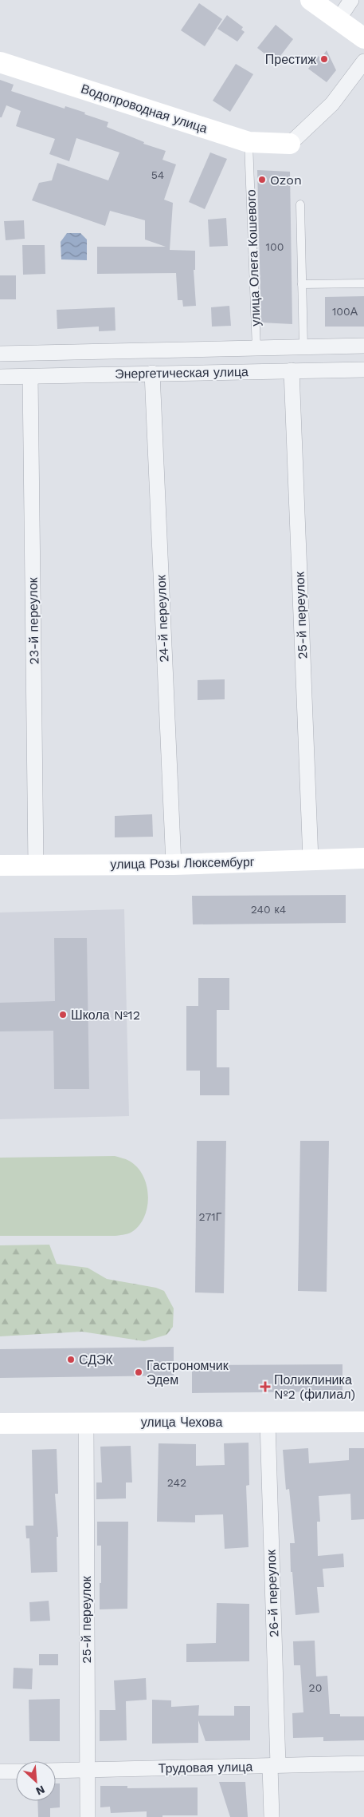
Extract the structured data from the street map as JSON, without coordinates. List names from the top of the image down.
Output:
{
  "streets": {
    "street": [
      "Водопроводная улица",
      "Энергетическая улица",
      "25-й переулок",
      "24-й переулок",
      "23-й переулок",
      "улица Розы Люксембург",
      "улица Чехова",
      "26-й переулок",
      "Трудовая улица"
    ],
    "lane": ["улица Олега Кошевого"]
  },
  "crossings": [
    ["Водопроводная улица", "улица Олега Кошевого"],
    ["Энергетическая улица", "25-й переулок"],
    ["Энергетическая улица", "24-й переулок"],
    ["Энергетическая улица", "23-й переулок"],
    ["25-й переулок", "улица Розы Люксембург"],
    ["25-й переулок", "улица Чехова"],
    ["25-й переулок", "Трудовая улица"],
    ["24-й переулок", "улица Розы Люксембург"],
    ["23-й переулок", "улица Розы Люксембург"],
    ["улица Чехова", "26-й переулок"],
    ["26-й переулок", "Трудовая улица"]
  ],
  "places": {
    "other": [
      "Престиж",
      "Ozon",
      "Школа №12",
      "СДЭК",
      "Гастрономчик Эдем"
    ],
    "health": ["Поликлиника №2 (филиал)"]
  },
  "house_numbers": [
    "54",
    "100",
    "100А",
    "240 к4",
    "271Г",
    "242",
    "20"
  ],
  "north": "bottom right"
}
